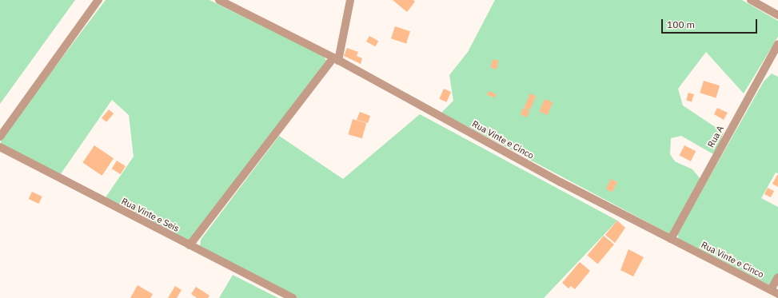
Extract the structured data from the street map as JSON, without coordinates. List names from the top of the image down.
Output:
{
  "streets": {
    "street": ["Rua A", "Rua Vinte e Cinco", "Rua Vinte e Seis"]
  },
  "crossings": [
    ["Rua A", "Rua Vinte e Cinco"]
  ],
  "scale_bar": "100 m"
}
